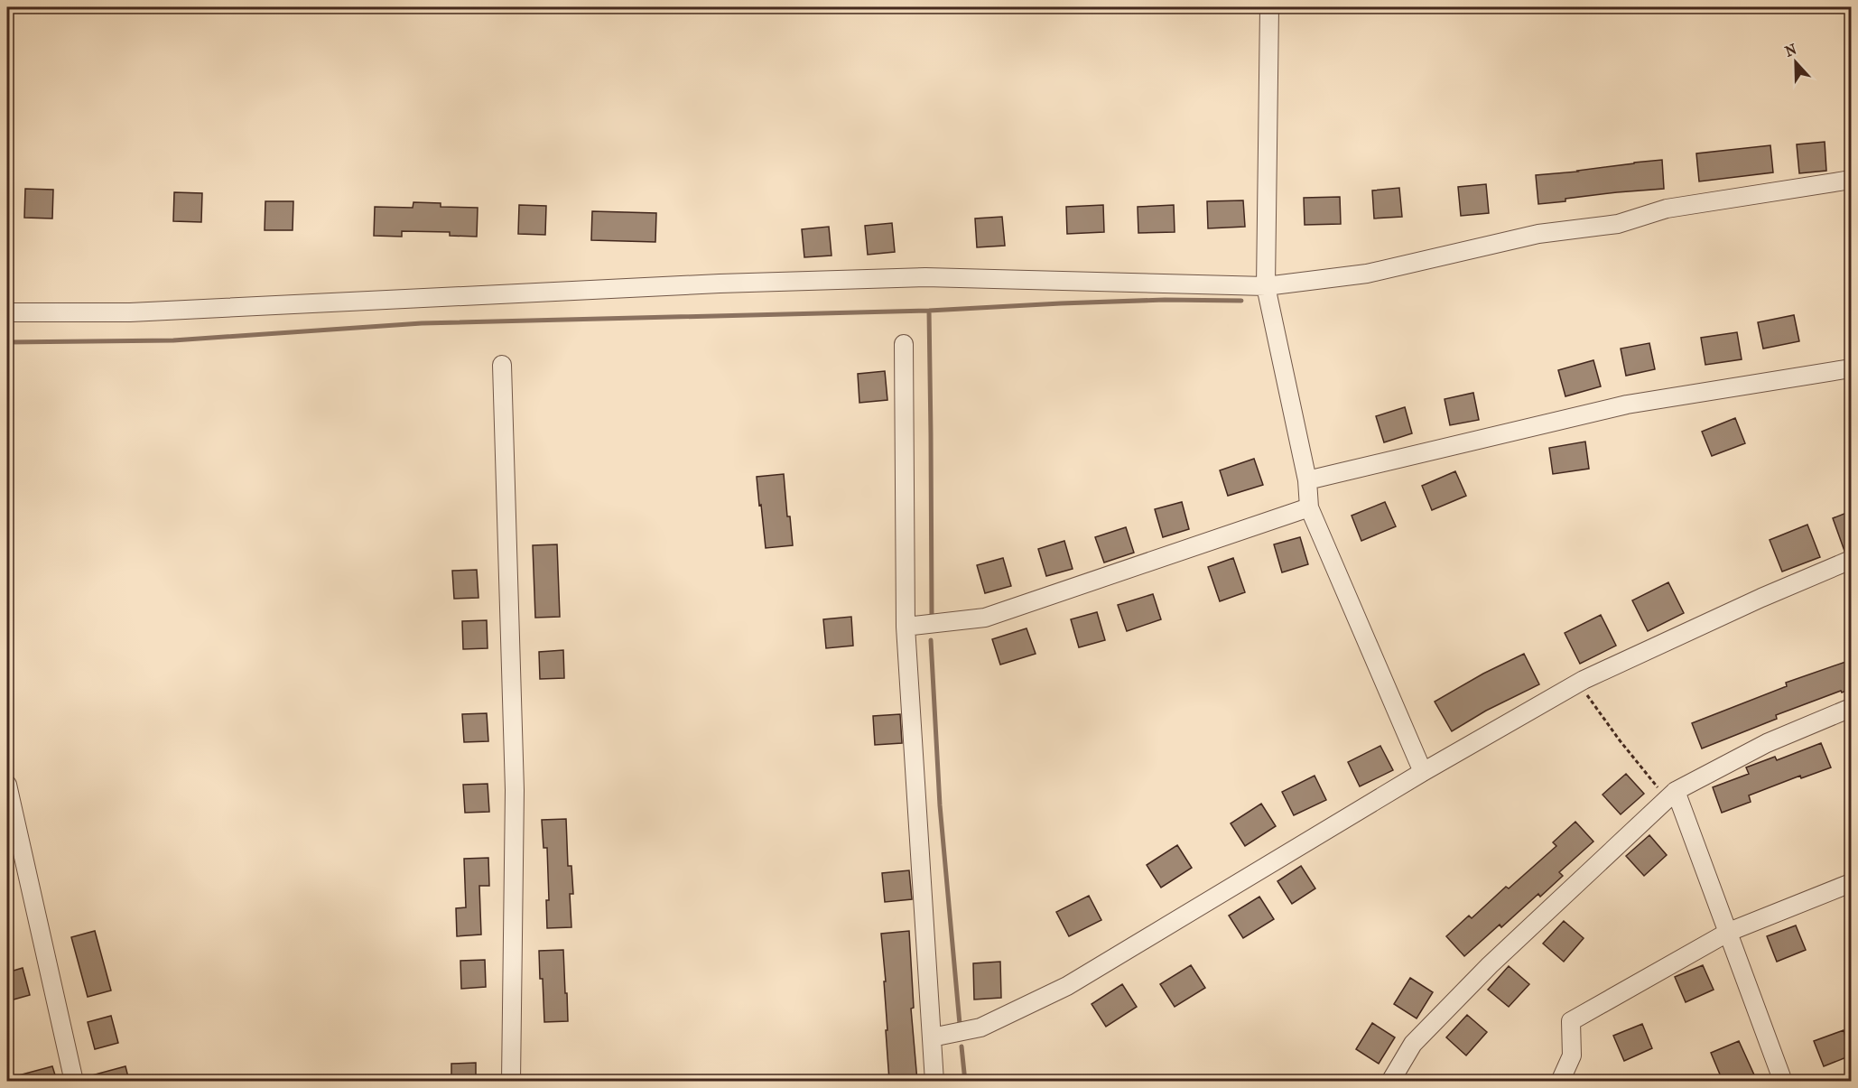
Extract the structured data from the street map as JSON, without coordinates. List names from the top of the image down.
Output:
{
  "north": "top"
}
